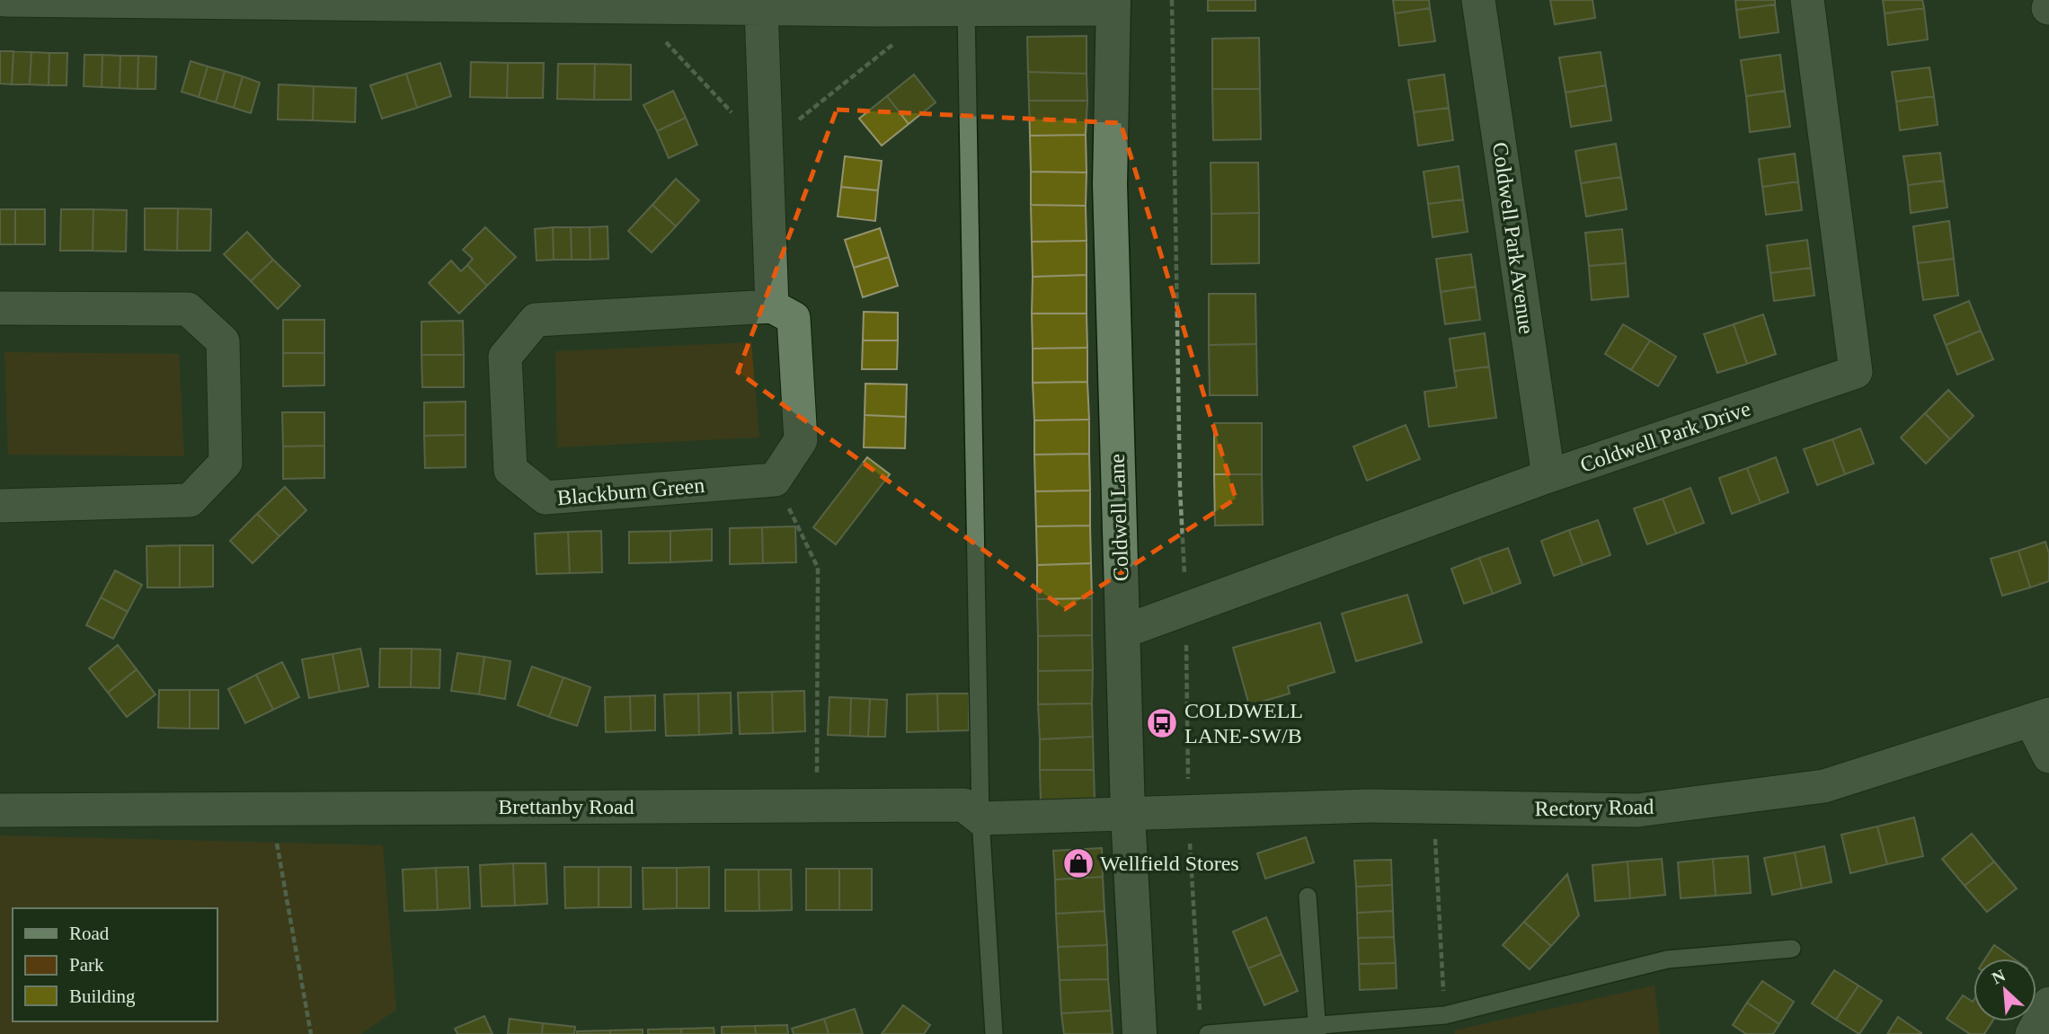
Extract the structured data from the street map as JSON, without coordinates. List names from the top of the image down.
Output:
{
  "streets": {
    "street": [
      "Coldwell Park Avenue",
      "Coldwell Park Drive",
      "Blackburn Green",
      "Coldwell Lane",
      "Brettanby Road",
      "Rectory Road"
    ]
  },
  "crossings": [
    ["Coldwell Park Avenue", "Coldwell Park Drive"],
    ["Coldwell Park Drive", "Coldwell Lane"],
    ["Coldwell Lane", "Brettanby Road"],
    ["Coldwell Lane", "Rectory Road"],
    ["Brettanby Road", "Rectory Road"]
  ],
  "places": {
    "bus stop": ["COLDWELL LANE-SW/B"],
    "shop": ["Wellfield Stores"]
  },
  "legend": ["Road", "Park", "Building"],
  "north": "top left"
}
